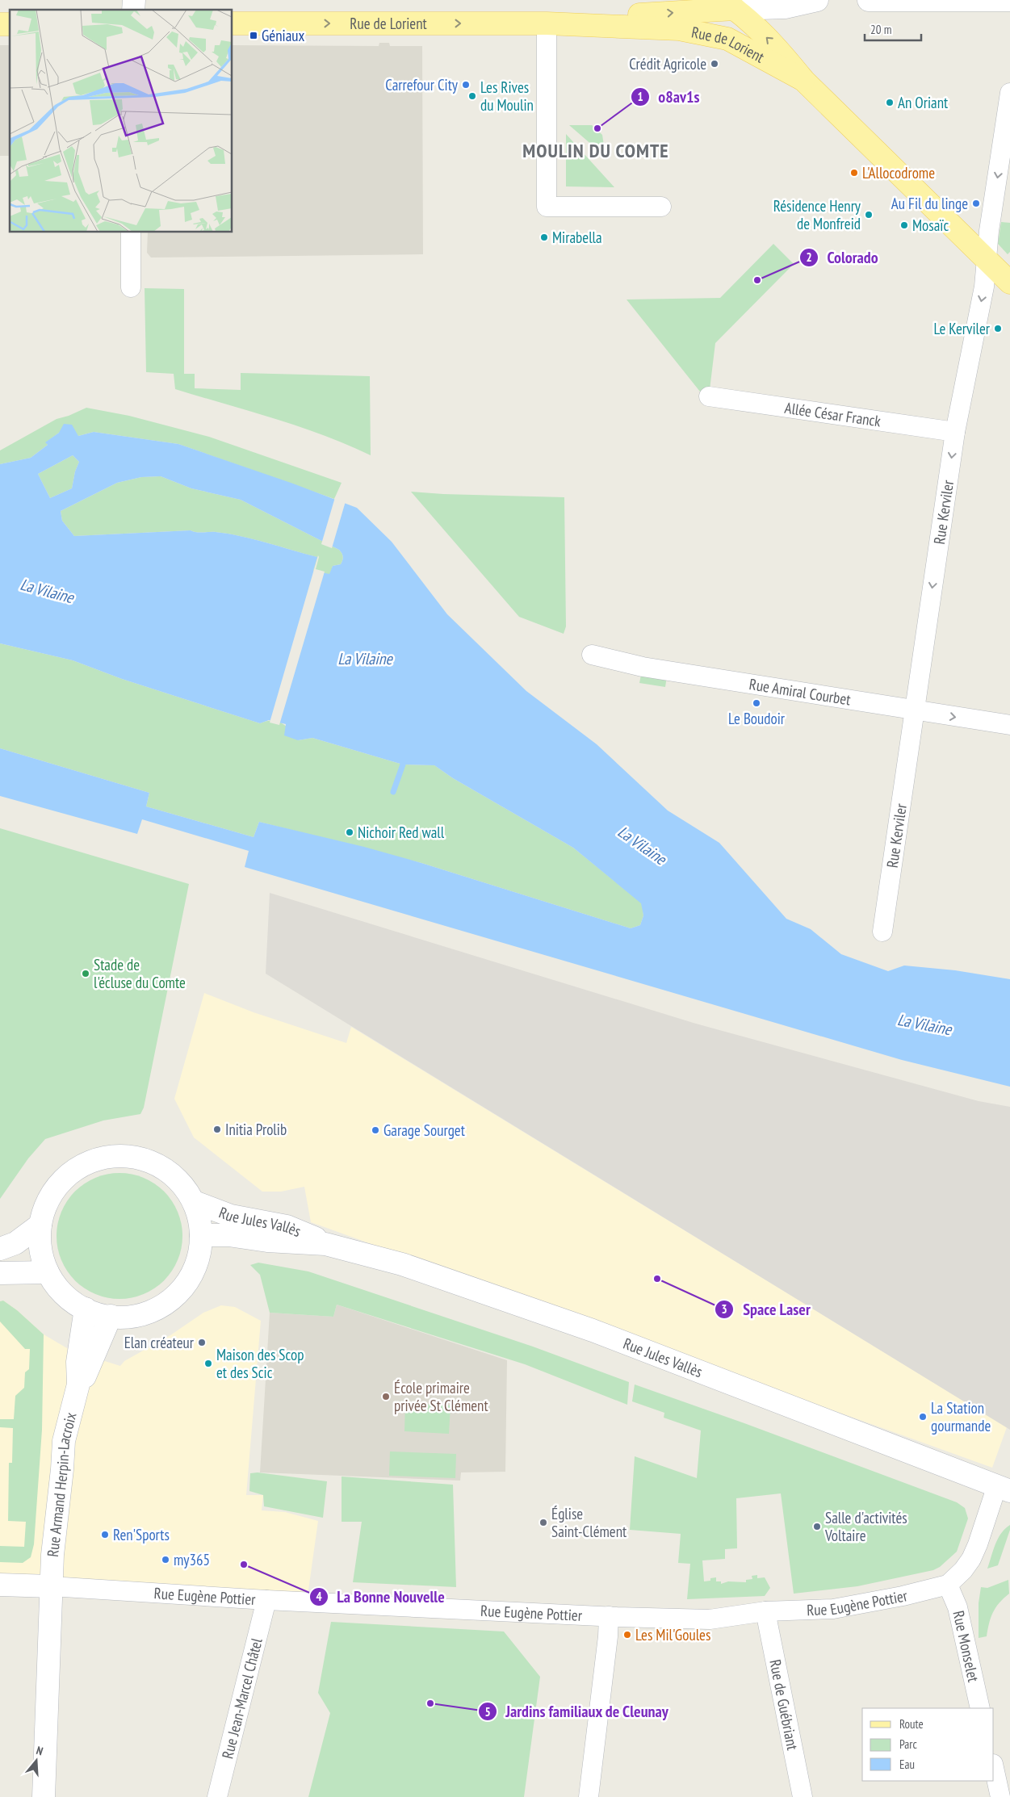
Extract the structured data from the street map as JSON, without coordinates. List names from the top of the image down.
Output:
{
  "streets": {
    "main road": [
      "Rue de Lorient",
      "Rue Jules Vallès",
      "Rue Armand Herpin-Lacroix",
      "Rue Eugène Pottier"
    ],
    "street": [
      "Allée César Franck",
      "Rue Kerviler",
      "Rue Amiral Courbet",
      "Rue Monselet",
      "Rue Jean-Marcel Châtel",
      "Rue de Guébriant"
    ]
  },
  "crossings": [
    ["Allée César Franck", "Rue Kerviler"],
    ["Rue Kerviler", "Rue Amiral Courbet"],
    ["Rue Armand Herpin-Lacroix", "Rue Eugène Pottier"],
    ["Rue Eugène Pottier", "Rue Monselet"],
    ["Rue Eugène Pottier", "Rue Jean-Marcel Châtel"],
    ["Rue Eugène Pottier", "Rue de Guébriant"]
  ],
  "one_way": ["Rue Kerviler"],
  "districts": ["MOULIN DU COMTE"],
  "water": ["La Vilaine"],
  "places": {
    "transit": ["Géniaux"],
    "other": [
      "Crédit Agricole",
      "Carrefour City",
      "Les Rives du Moulin",
      "An Oriant",
      "o8av1s",
      "L'Allocodrome",
      "Au Fil du linge",
      "Résidence Henry de Monfreid",
      "Mosaïc",
      "Mirabella",
      "Colorado",
      "Le Kerviler",
      "Le Boudoir",
      "Nichoir Red wall",
      "Stade de l'écluse du Comte",
      "Initia Prolib",
      "Garage Sourget",
      "Space Laser",
      "Elan créateur",
      "Maison des Scop et des Scic",
      "École primaire privée St Clément",
      "La Station gourmande",
      "Église Saint-Clément",
      "Salle d'activités Voltaire",
      "Ren'Sports",
      "my365",
      "La Bonne Nouvelle",
      "Les Mil'Goules",
      "Jardins familiaux de Cleunay"
    ]
  },
  "legend": ["Route", "Parc", "Eau"],
  "scale_bar": "20 m",
  "north": "top"
}
